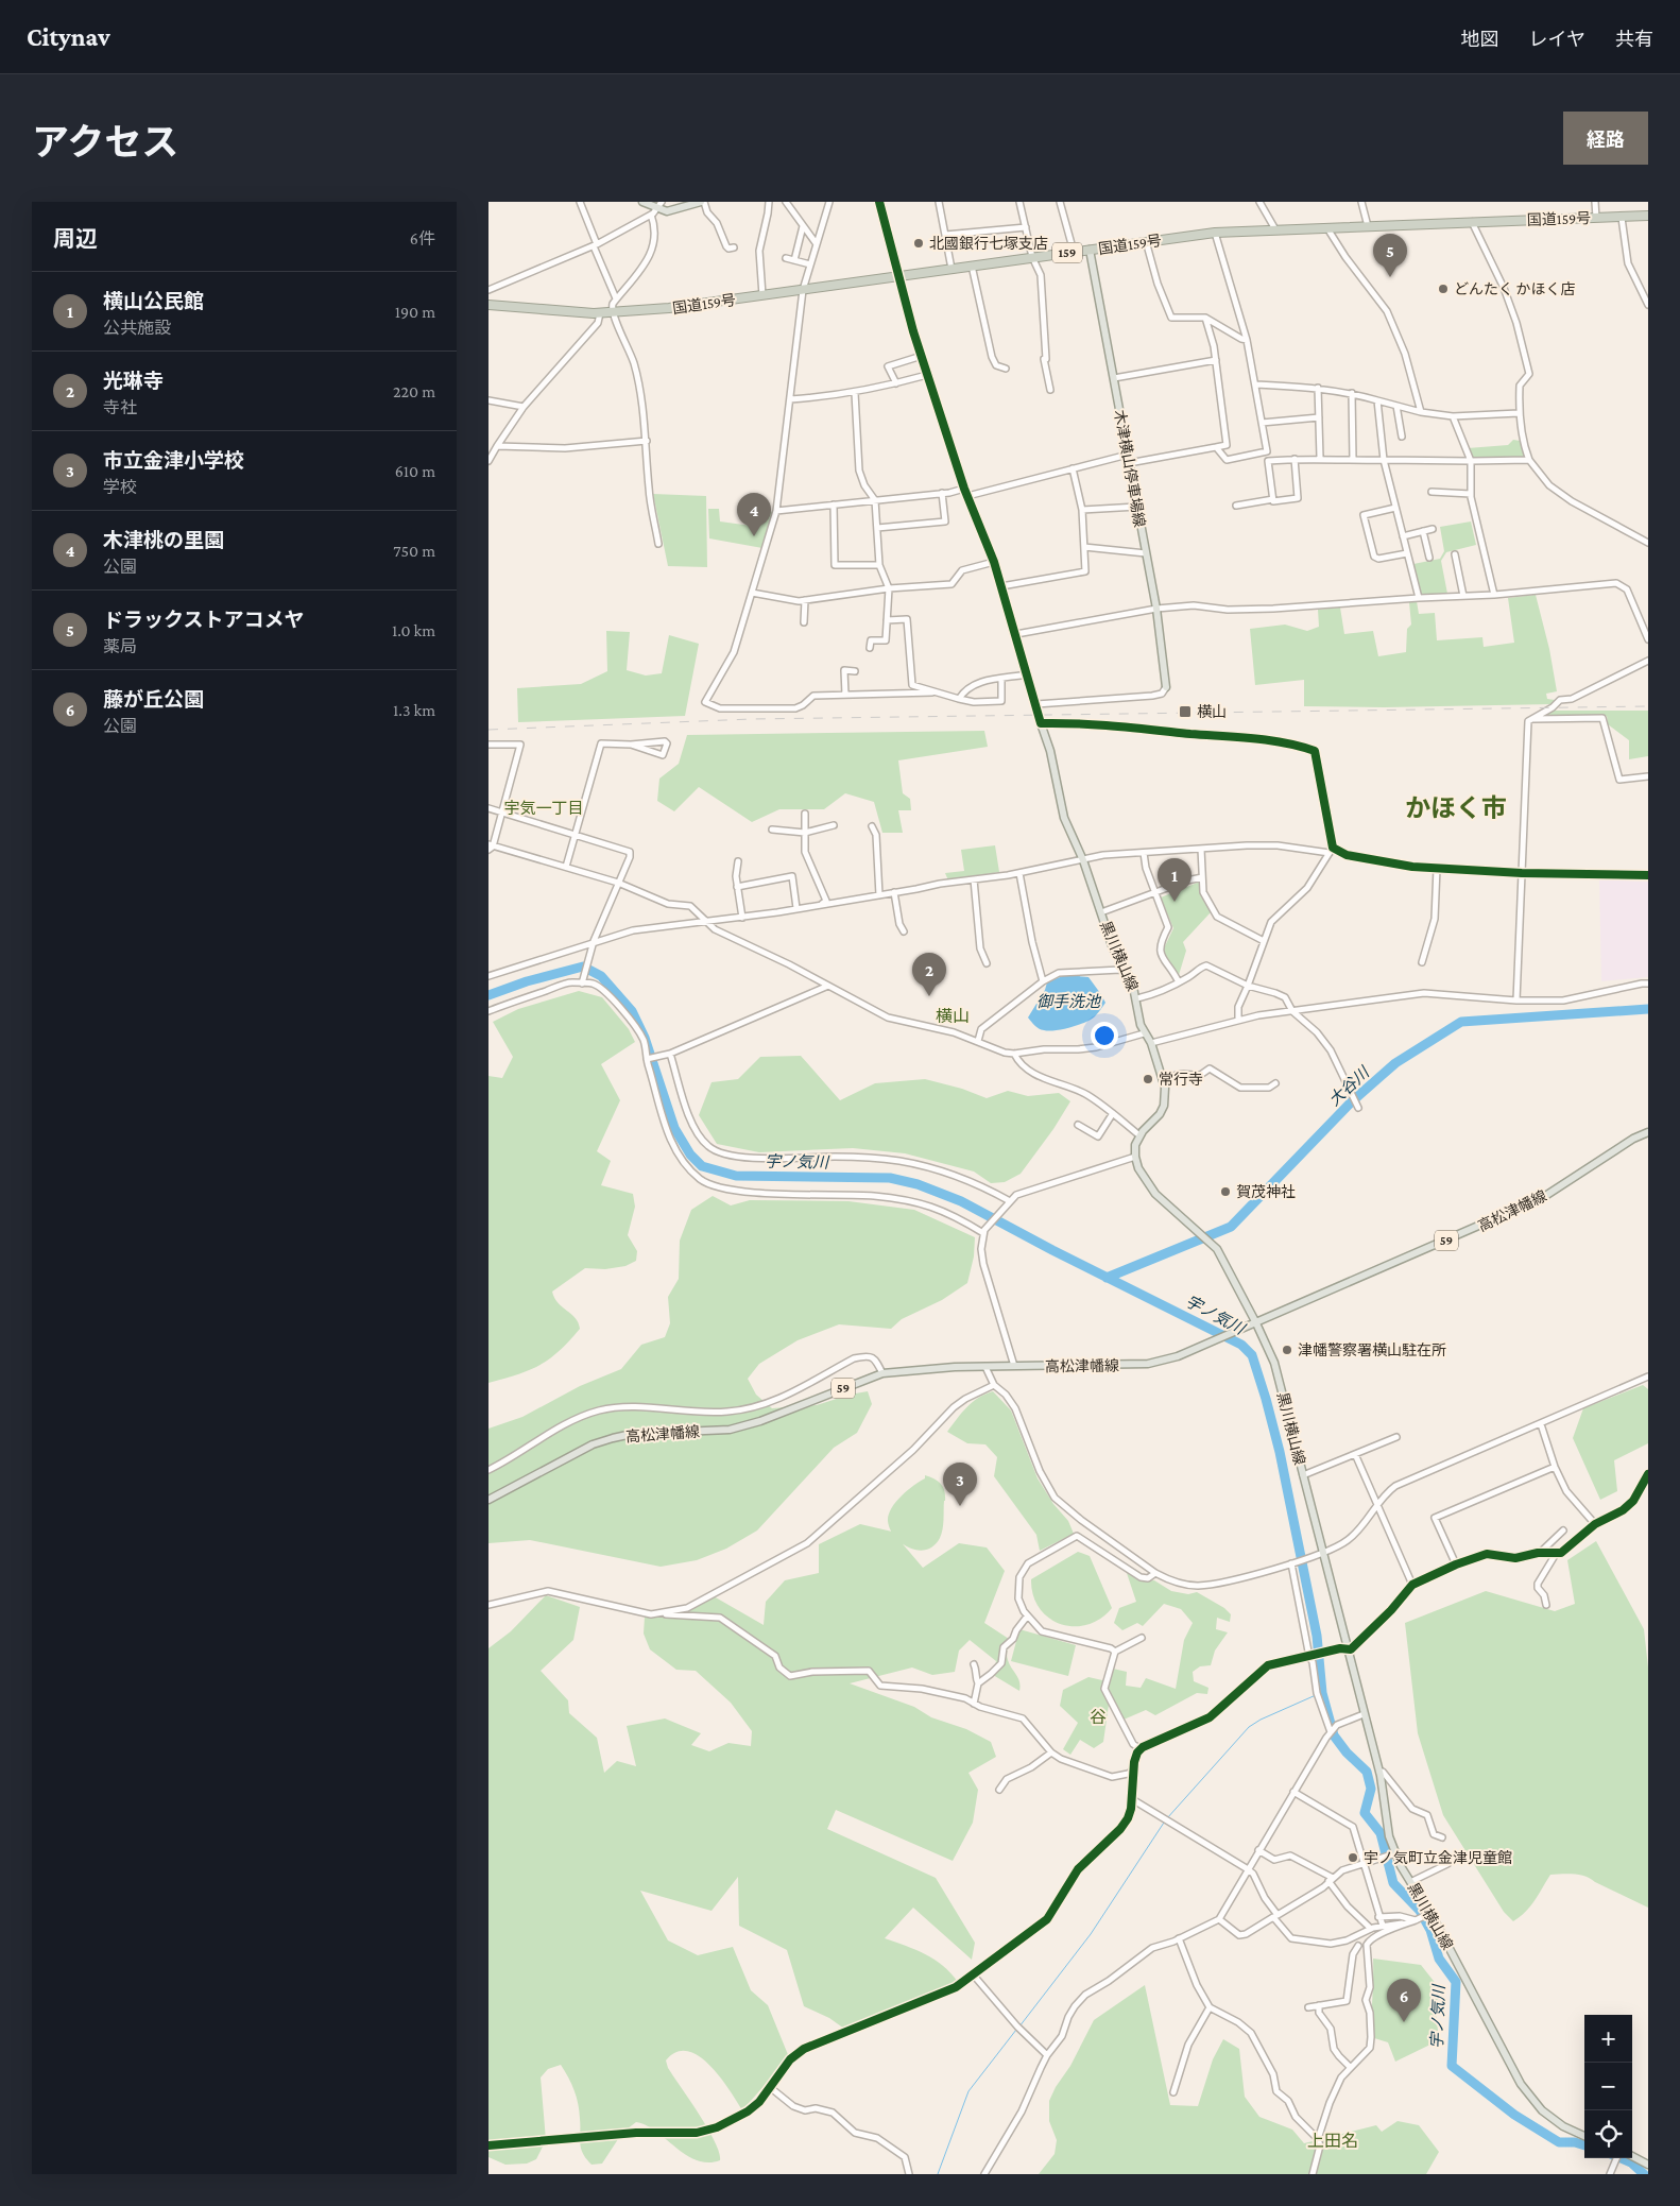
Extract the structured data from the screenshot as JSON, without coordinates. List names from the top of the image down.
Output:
{
  "streets": {
    "highway": ["国道159号", "159"],
    "main road": [
      "木津横山停車場線",
      "黒川横山線",
      "高松津幡線",
      "59"
    ]
  },
  "crossings": [
    ["国道159号", "木津横山停車場線"],
    ["黒川横山線", "高松津幡線"]
  ],
  "districts": [
    "かほく市",
    "宇気一丁目",
    "横山",
    "谷",
    "上田名"
  ],
  "water": ["御手洗池", "大谷川", "宇ノ気川"],
  "places": {
    "other": [
      "北國銀行七塚支店",
      "どんたく かほく店",
      "常行寺",
      "賀茂神社",
      "津幡警察署横山駐在所",
      "宇ノ気町立金津児童館"
    ],
    "transit": ["横山"]
  },
  "page": {
    "header": "Citynav",
    "nav": ["地図", "レイヤ", "共有"],
    "title": "アクセス",
    "buttons": "経路",
    "heading": ["周辺", "6件"],
    "pins": [
      "5",
      "4",
      "1",
      "2",
      "3",
      "6"
    ],
    "list": [
      {
        "mark": "1",
        "name": "横山公民館",
        "note": "公共施設",
        "value": "190 m"
      },
      {
        "mark": "2",
        "name": "光琳寺",
        "note": "寺社",
        "value": "220 m"
      },
      {
        "mark": "3",
        "name": "市立金津小学校",
        "note": "学校",
        "value": "610 m"
      },
      {
        "mark": "4",
        "name": "木津桃の里園",
        "note": "公園",
        "value": "750 m"
      },
      {
        "mark": "5",
        "name": "ドラックストアコメヤ",
        "note": "薬局",
        "value": "1.0 km"
      },
      {
        "mark": "6",
        "name": "藤が丘公園",
        "note": "公園",
        "value": "1.3 km"
      }
    ],
    "map_buttons": ["+", "−"]
  }
}
